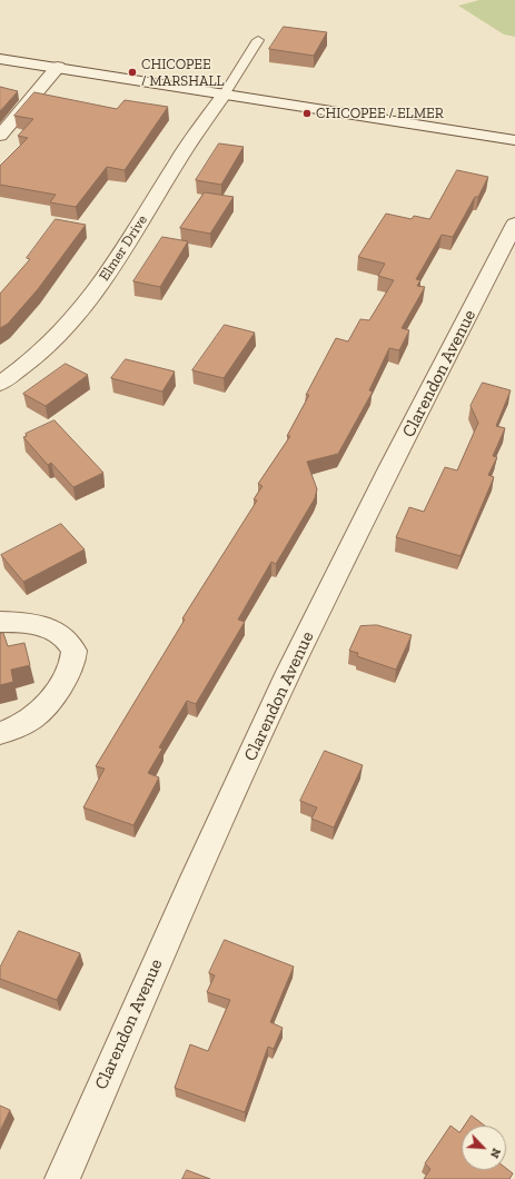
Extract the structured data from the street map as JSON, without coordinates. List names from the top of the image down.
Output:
{
  "streets": {
    "street": ["Elmer Drive", "Clarendon Avenue"]
  },
  "places": ["CHICOPEE / MARSHALL", "CHICOPEE / ELMER"],
  "north": "bottom right"
}
